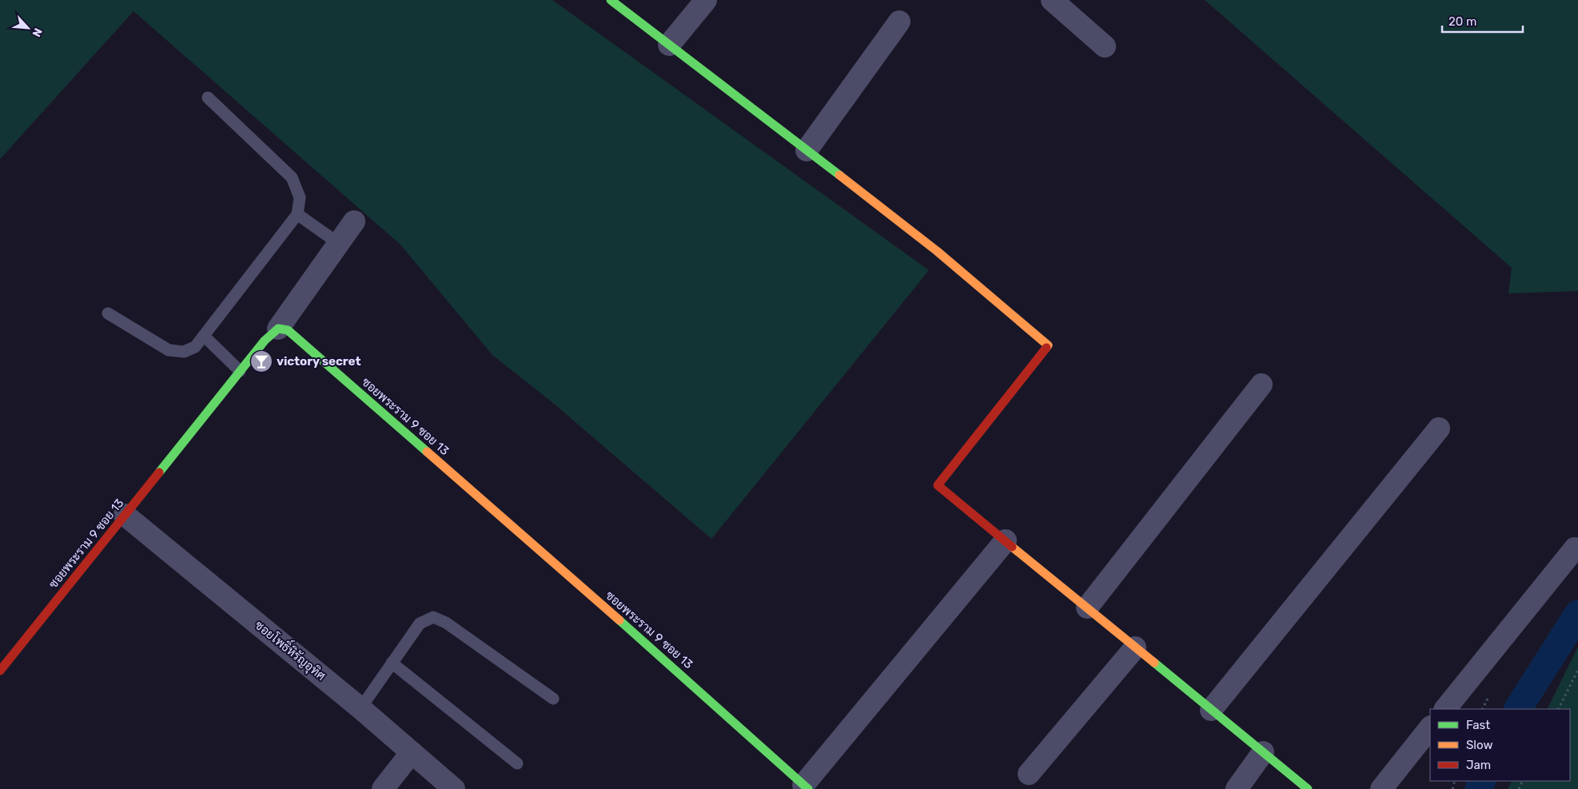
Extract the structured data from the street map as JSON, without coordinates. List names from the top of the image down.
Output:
{
  "streets": {
    "street": ["ซอยพระราม 9 ซอย 13", "ซอยโพธิ์หิรัญอุทิศ"]
  },
  "crossings": [
    ["ซอยพระราม 9 ซอย 13", "ซอยโพธิ์หิรัญอุทิศ"]
  ],
  "places": {
    "bar": ["victory secret"]
  },
  "legend": ["Fast", "Slow", "Jam"],
  "scale_bar": "20 m",
  "north": "bottom right"
}
